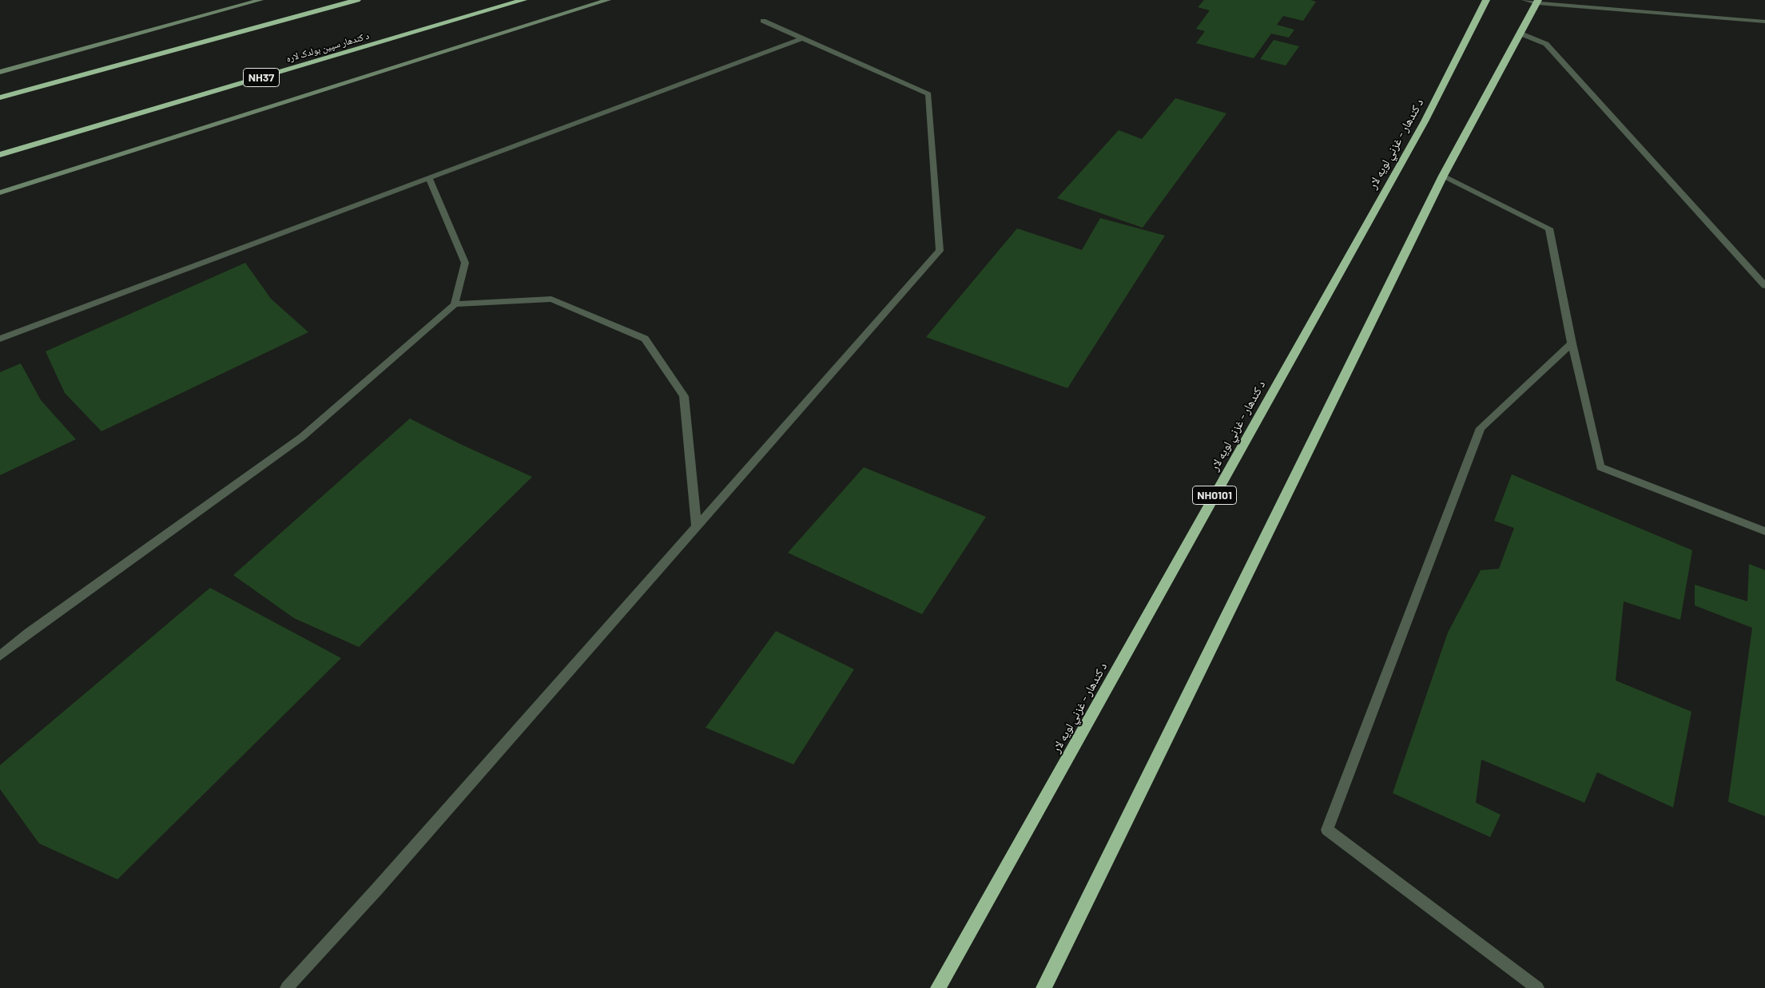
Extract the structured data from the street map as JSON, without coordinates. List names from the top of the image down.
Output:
{
  "streets": {
    "highway": [
      "د کندهار سپین بولدک لاره",
      "NH37",
      "د کندهار - غزني لويه لار",
      "NH0101"
    ]
  }
}
